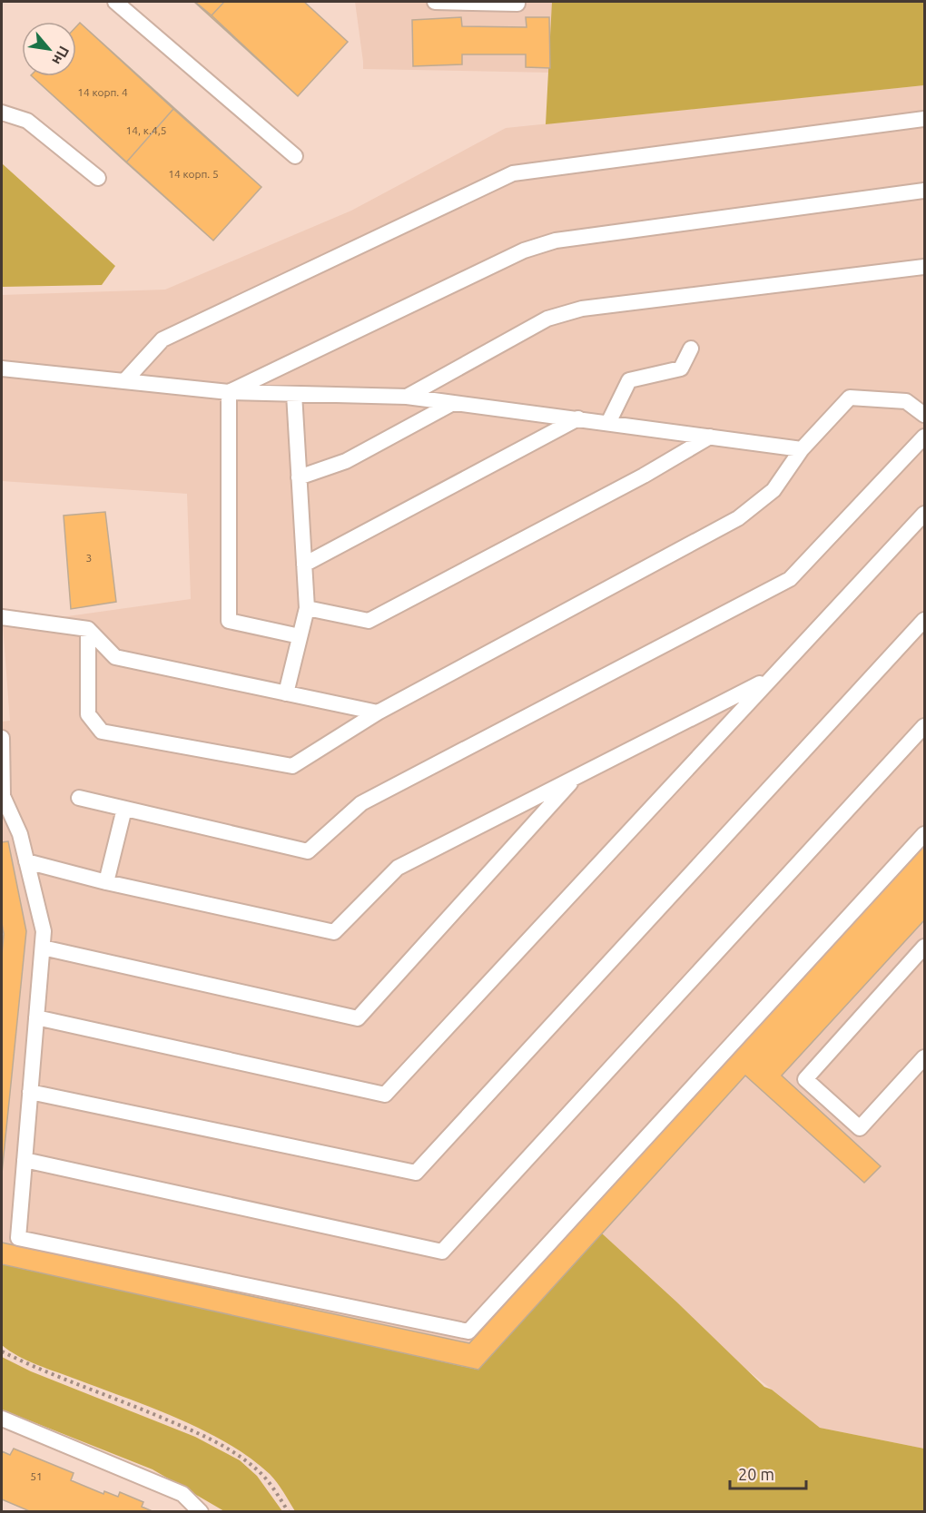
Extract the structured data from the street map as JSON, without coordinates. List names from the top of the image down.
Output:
{
  "house_numbers": [
    "14 корп. 4",
    "14, к.4,5",
    "14 корп. 5",
    "3",
    "51"
  ],
  "scale_bar": "20 m",
  "north": "bottom right"
}
